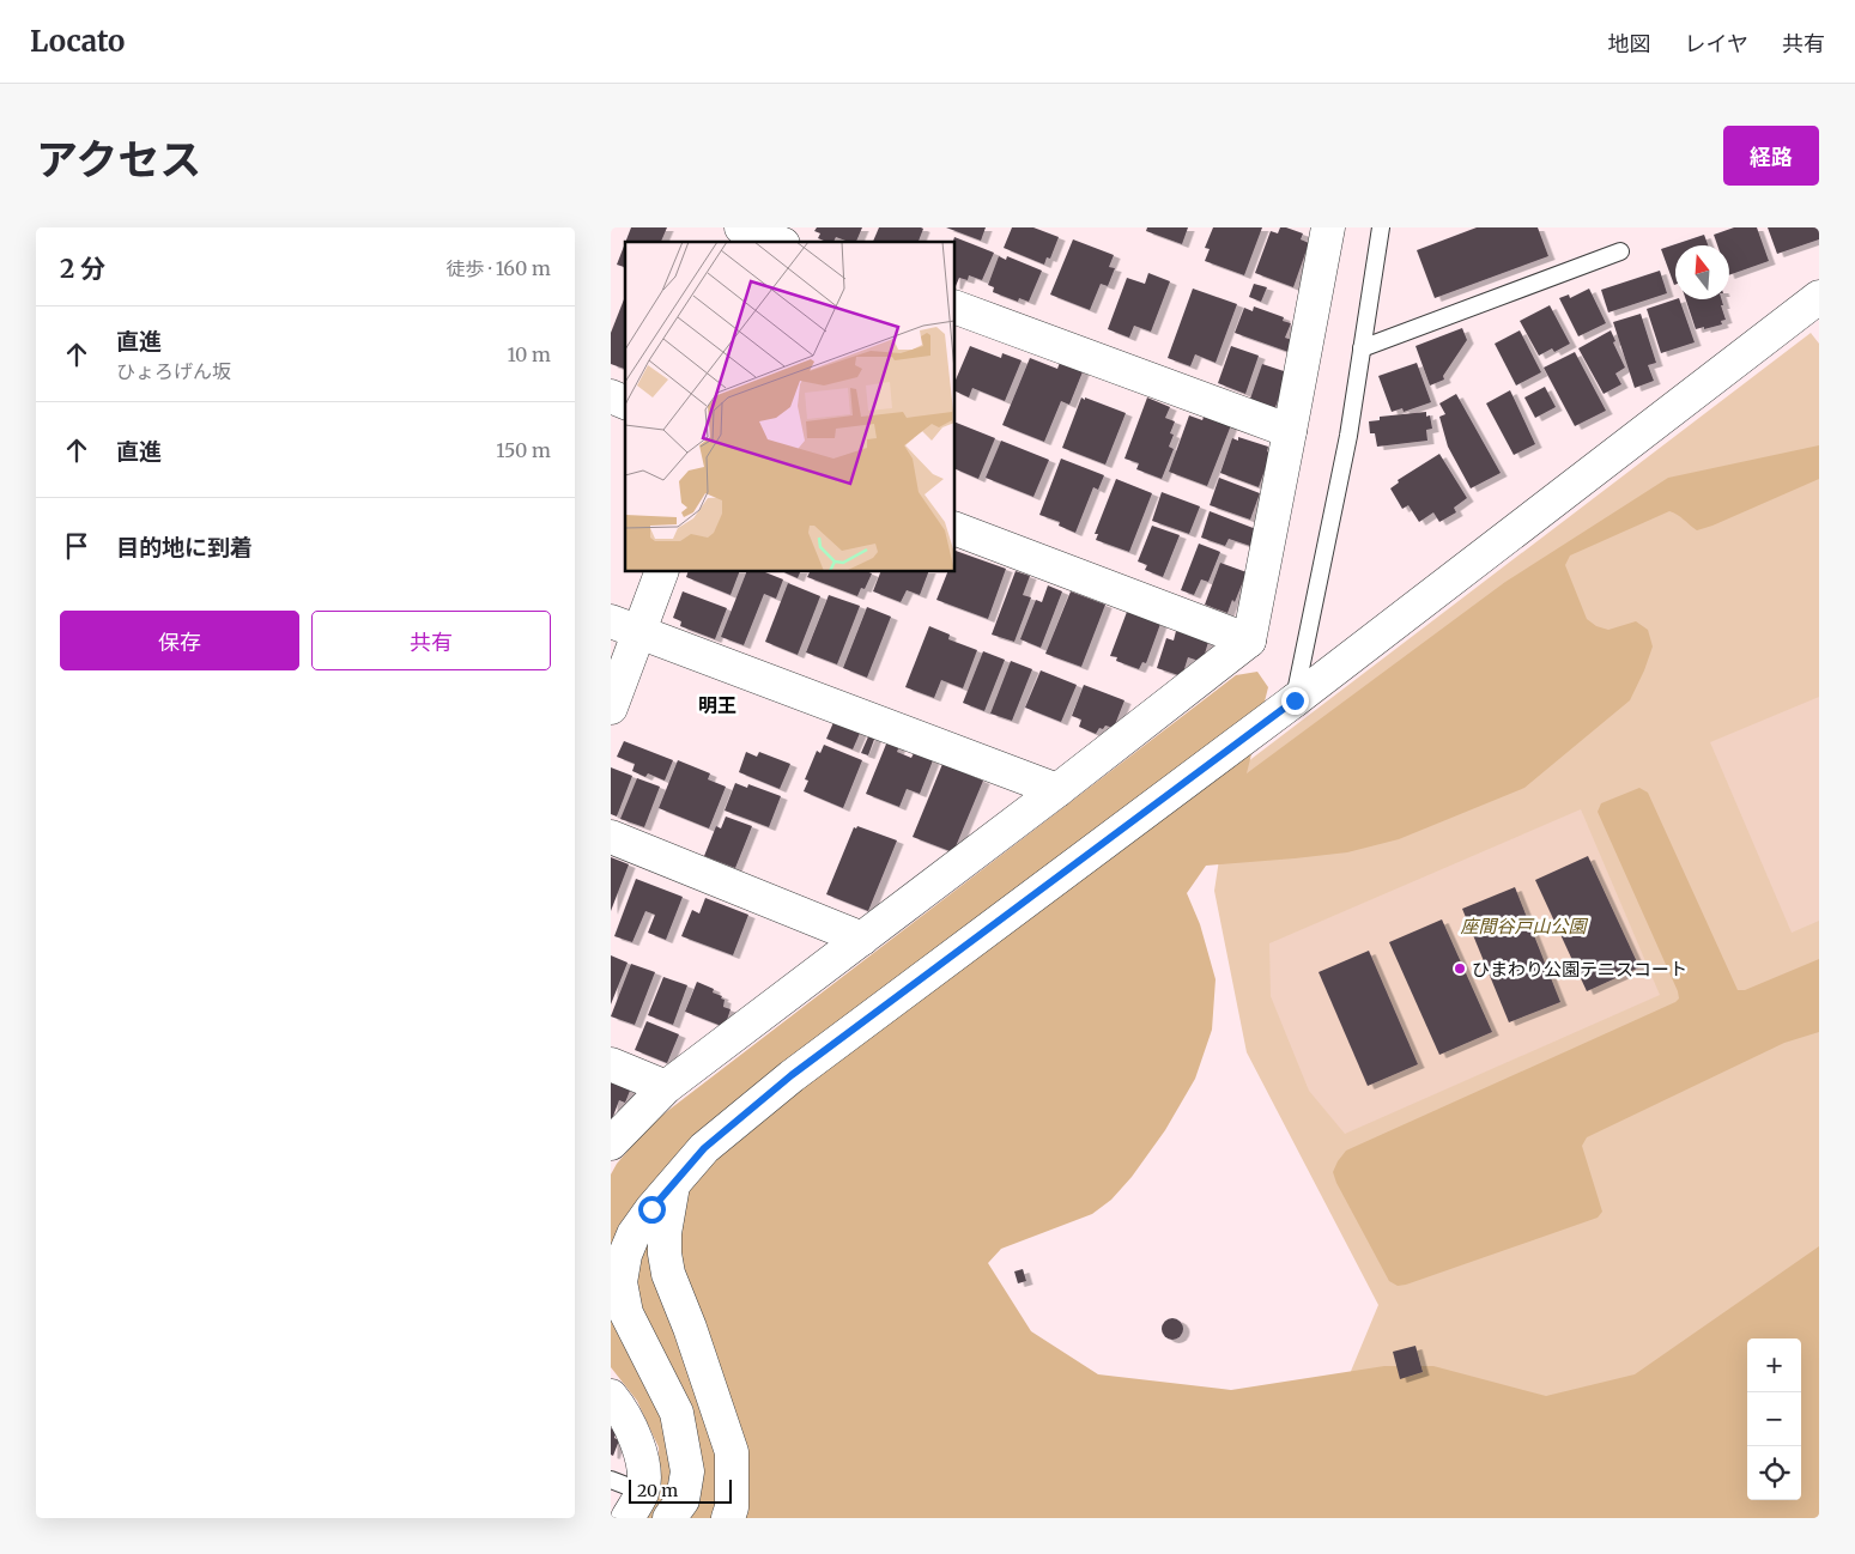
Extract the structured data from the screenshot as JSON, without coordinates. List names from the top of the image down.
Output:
{
  "districts": ["明王"],
  "parks": ["座間谷戸山公園"],
  "places": ["ひまわり公園テニスコート"],
  "scale_bar": "20 m",
  "north": "top",
  "page": {
    "header": "Locato",
    "nav": ["地図", "レイヤ", "共有"],
    "title": "アクセス",
    "buttons": [
      "経路",
      ["保存", "共有"]
    ],
    "heading": ["2 分", "徒歩 · 160 m"],
    "list": [
      ["直進", "ひょろげん坂", "10 m"],
      ["直進", "150 m"],
      "目的地に到着"
    ],
    "map_buttons": ["+", "−"],
    "scale": "20 m"
  }
}
